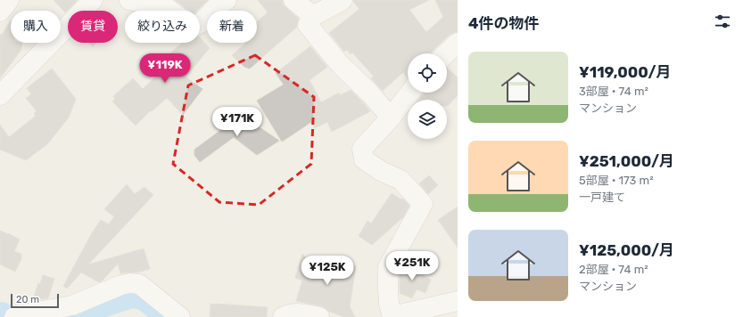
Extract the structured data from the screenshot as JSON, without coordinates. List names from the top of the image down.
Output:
{
  "scale_bar": "20 m",
  "page": {
    "heading": "4件の物件",
    "chip": [
      "購入",
      "賃貸",
      "絞り込み",
      "新着"
    ],
    "list": [
      {
        "name": "¥119,000/月",
        "note": "3部屋 · 74 m² · マンション"
      },
      {
        "name": "¥251,000/月",
        "note": "5部屋 · 173 m² · 一戸建て"
      },
      {
        "name": "¥125,000/月",
        "note": "2部屋 · 74 m² · マンション"
      }
    ],
    "price": [
      "¥119K",
      "¥171K",
      "¥251K",
      "¥125K"
    ],
    "scale": "20 m"
  }
}
